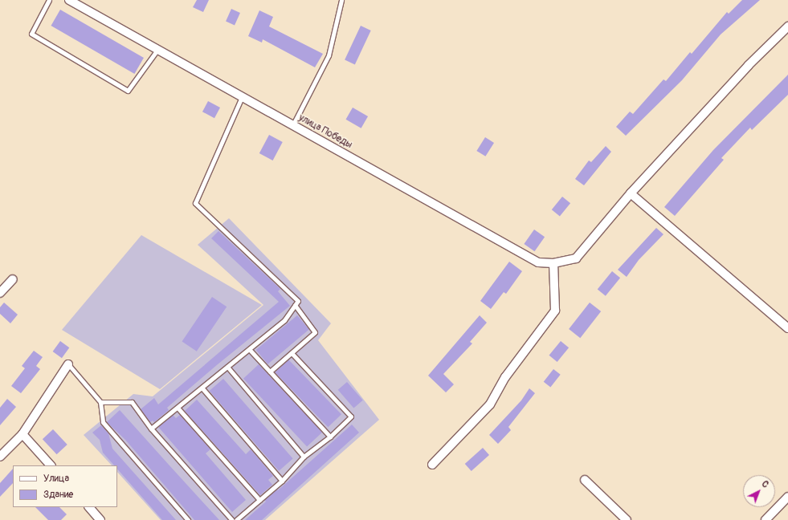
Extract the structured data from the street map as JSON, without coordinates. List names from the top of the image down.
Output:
{
  "streets": {
    "street": ["улица Победы"]
  },
  "legend": ["Улица", "Здание"],
  "north": "top right"
}
